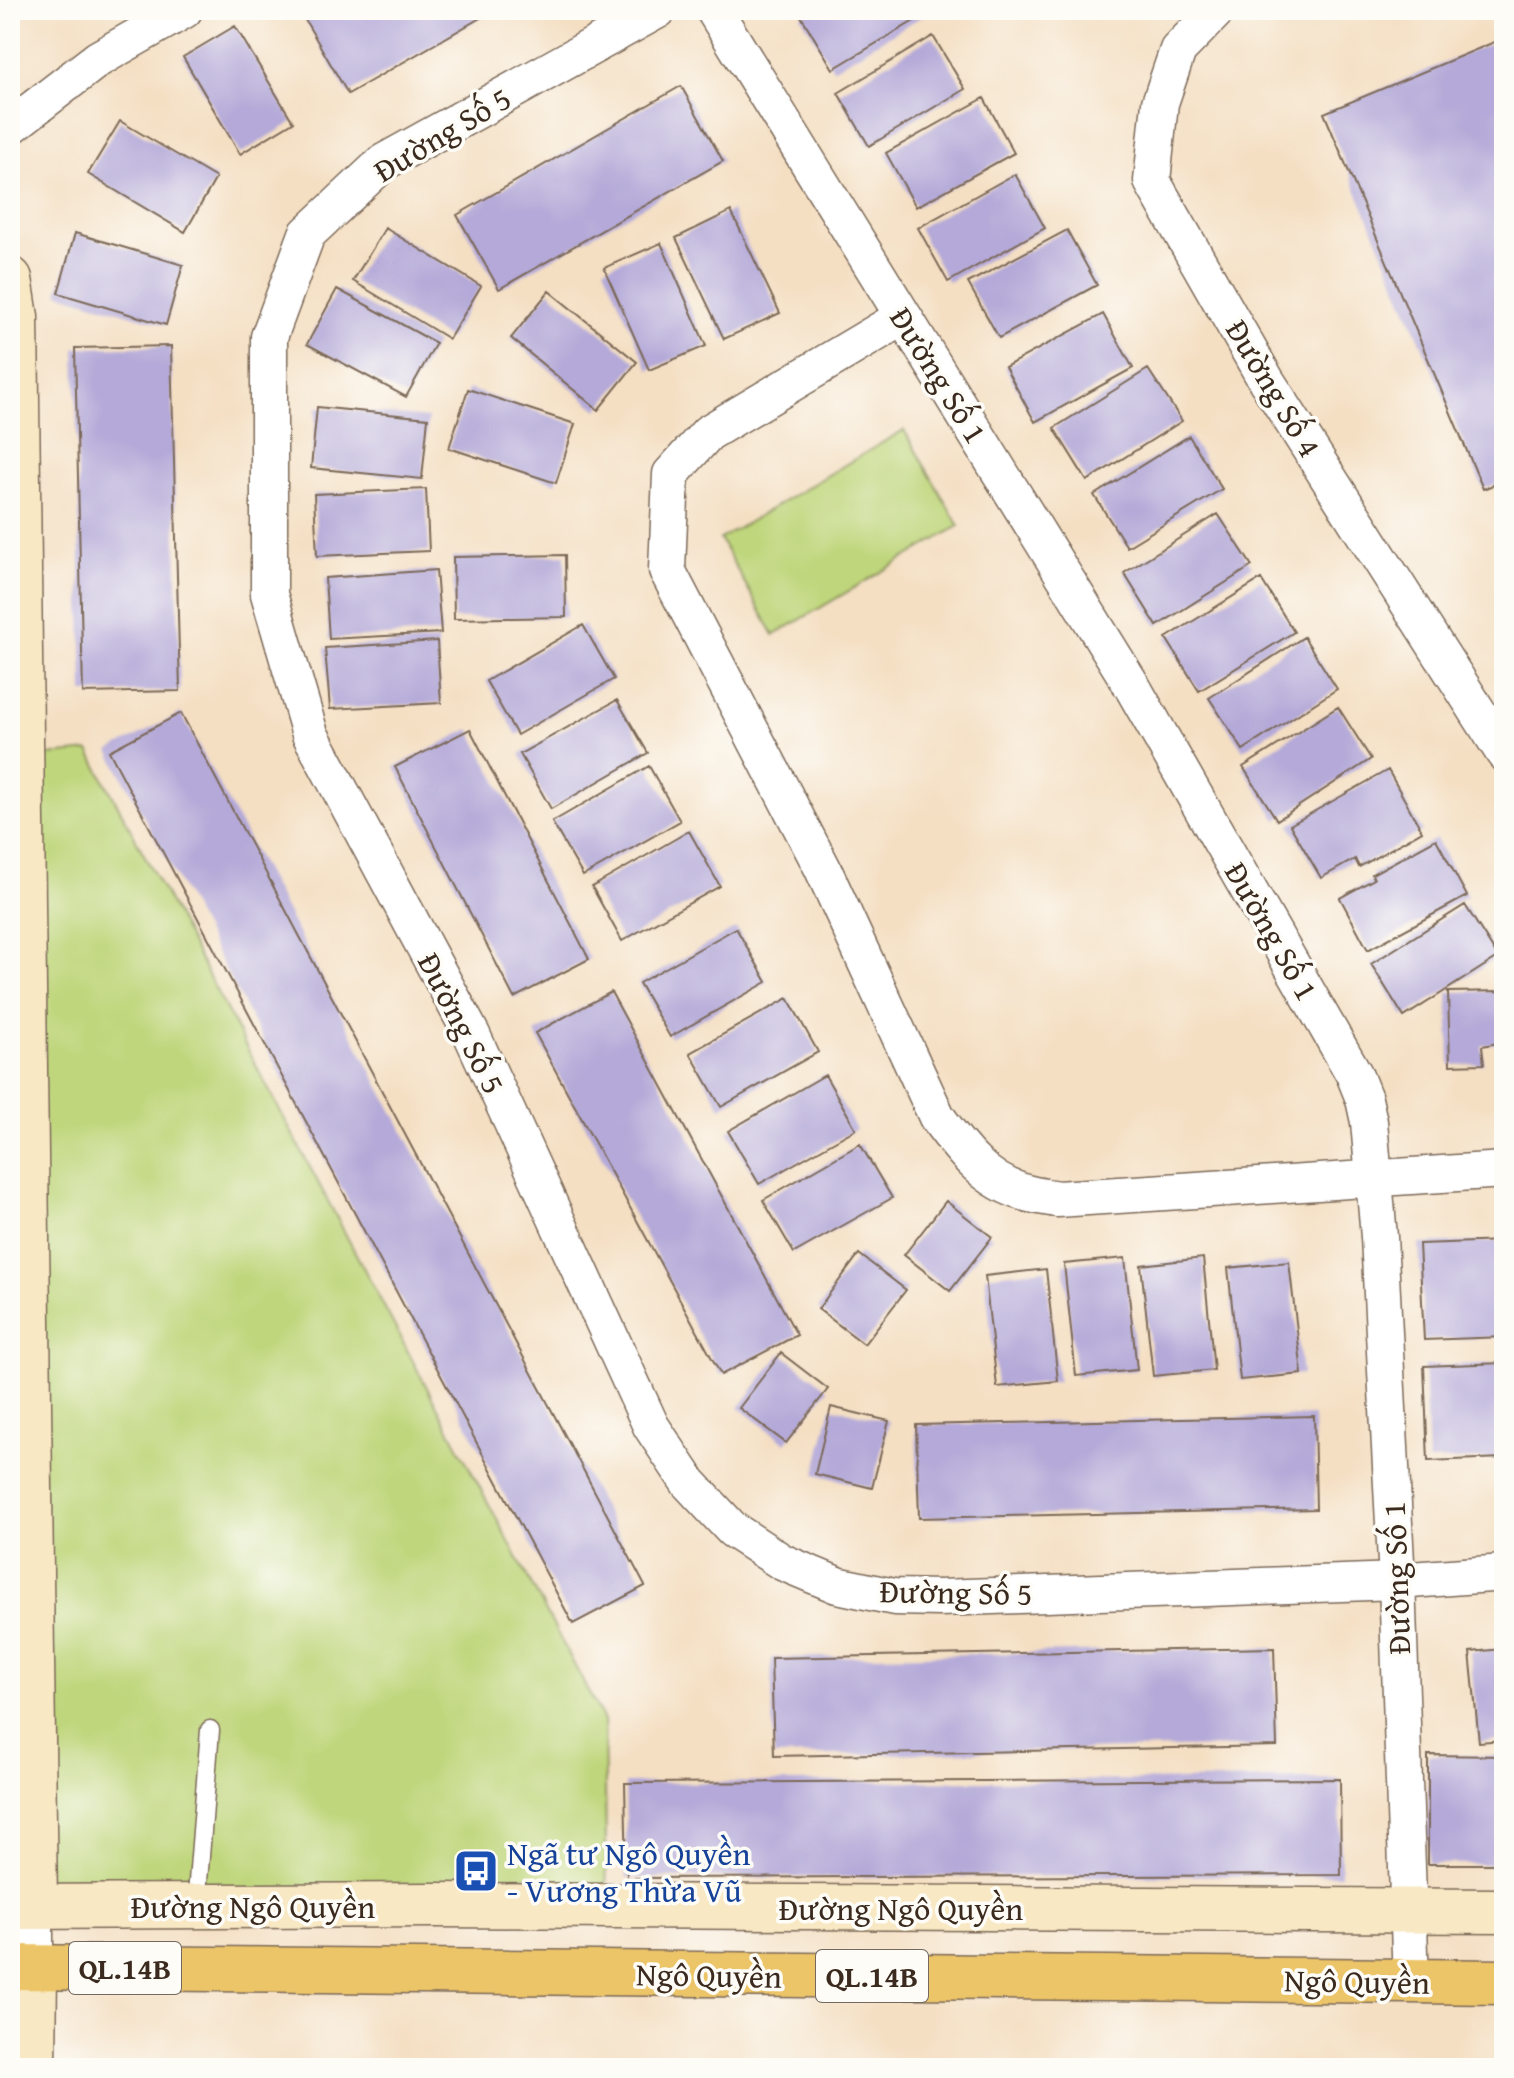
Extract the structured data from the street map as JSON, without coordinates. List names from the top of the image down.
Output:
{
  "streets": {
    "highway": ["QL.14B", "Ngô Quyền"],
    "street": [
      "Đường Số 5",
      "Đường Số 1",
      "Đường Số 4",
      "Đường Ngô Quyền"
    ]
  },
  "crossings": [
    ["Đường Số 5", "Đường Số 1"],
    ["Đường Số 1", "Đường Ngô Quyền"],
    ["Đường Số 1", "Ngô Quyền"]
  ],
  "places": {
    "bus stop": ["Ngã tư Ngô Quyền - Vương Thừa Vũ"]
  }
}
